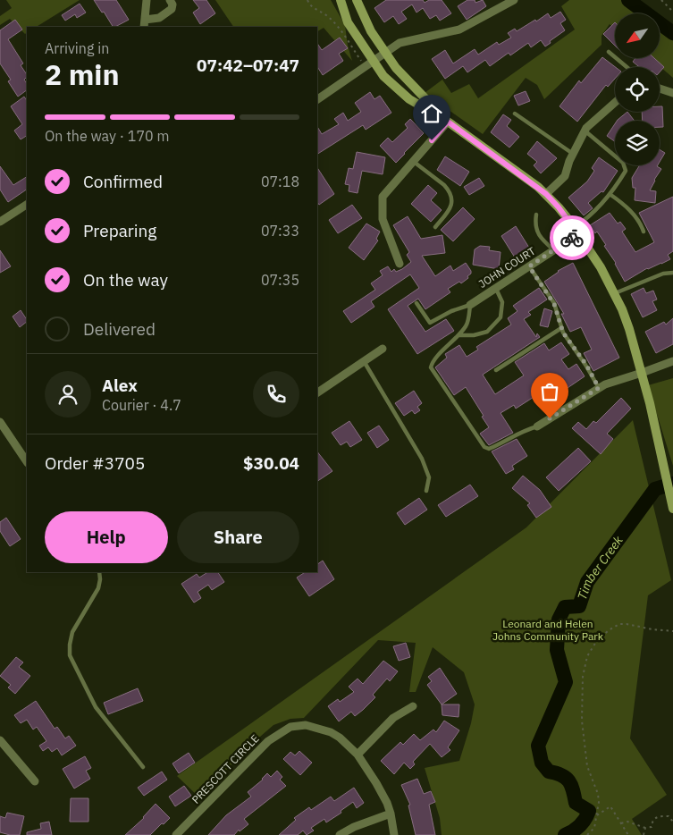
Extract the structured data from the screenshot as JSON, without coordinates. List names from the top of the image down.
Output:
{
  "streets": {
    "street": ["JOHN COURT", "PRESCOTT CIRCLE"]
  },
  "water": ["Timber Creek"],
  "parks": ["Leonard and Helen Johns Community Park"],
  "north": "bottom left",
  "page": {
    "heading": ["2 min", "Arriving in", "07:42–07:47"],
    "panel": [
      "Alex",
      "Courier · 4.7",
      "Order #3705",
      "$30.04"
    ],
    "bar": "On the way · 170 m",
    "list": [
      ["Confirmed", "07:18"],
      ["Preparing", "07:33"],
      ["On the way", "07:35"],
      "Delivered"
    ],
    "buttons": ["Help", "Share"]
  }
}
